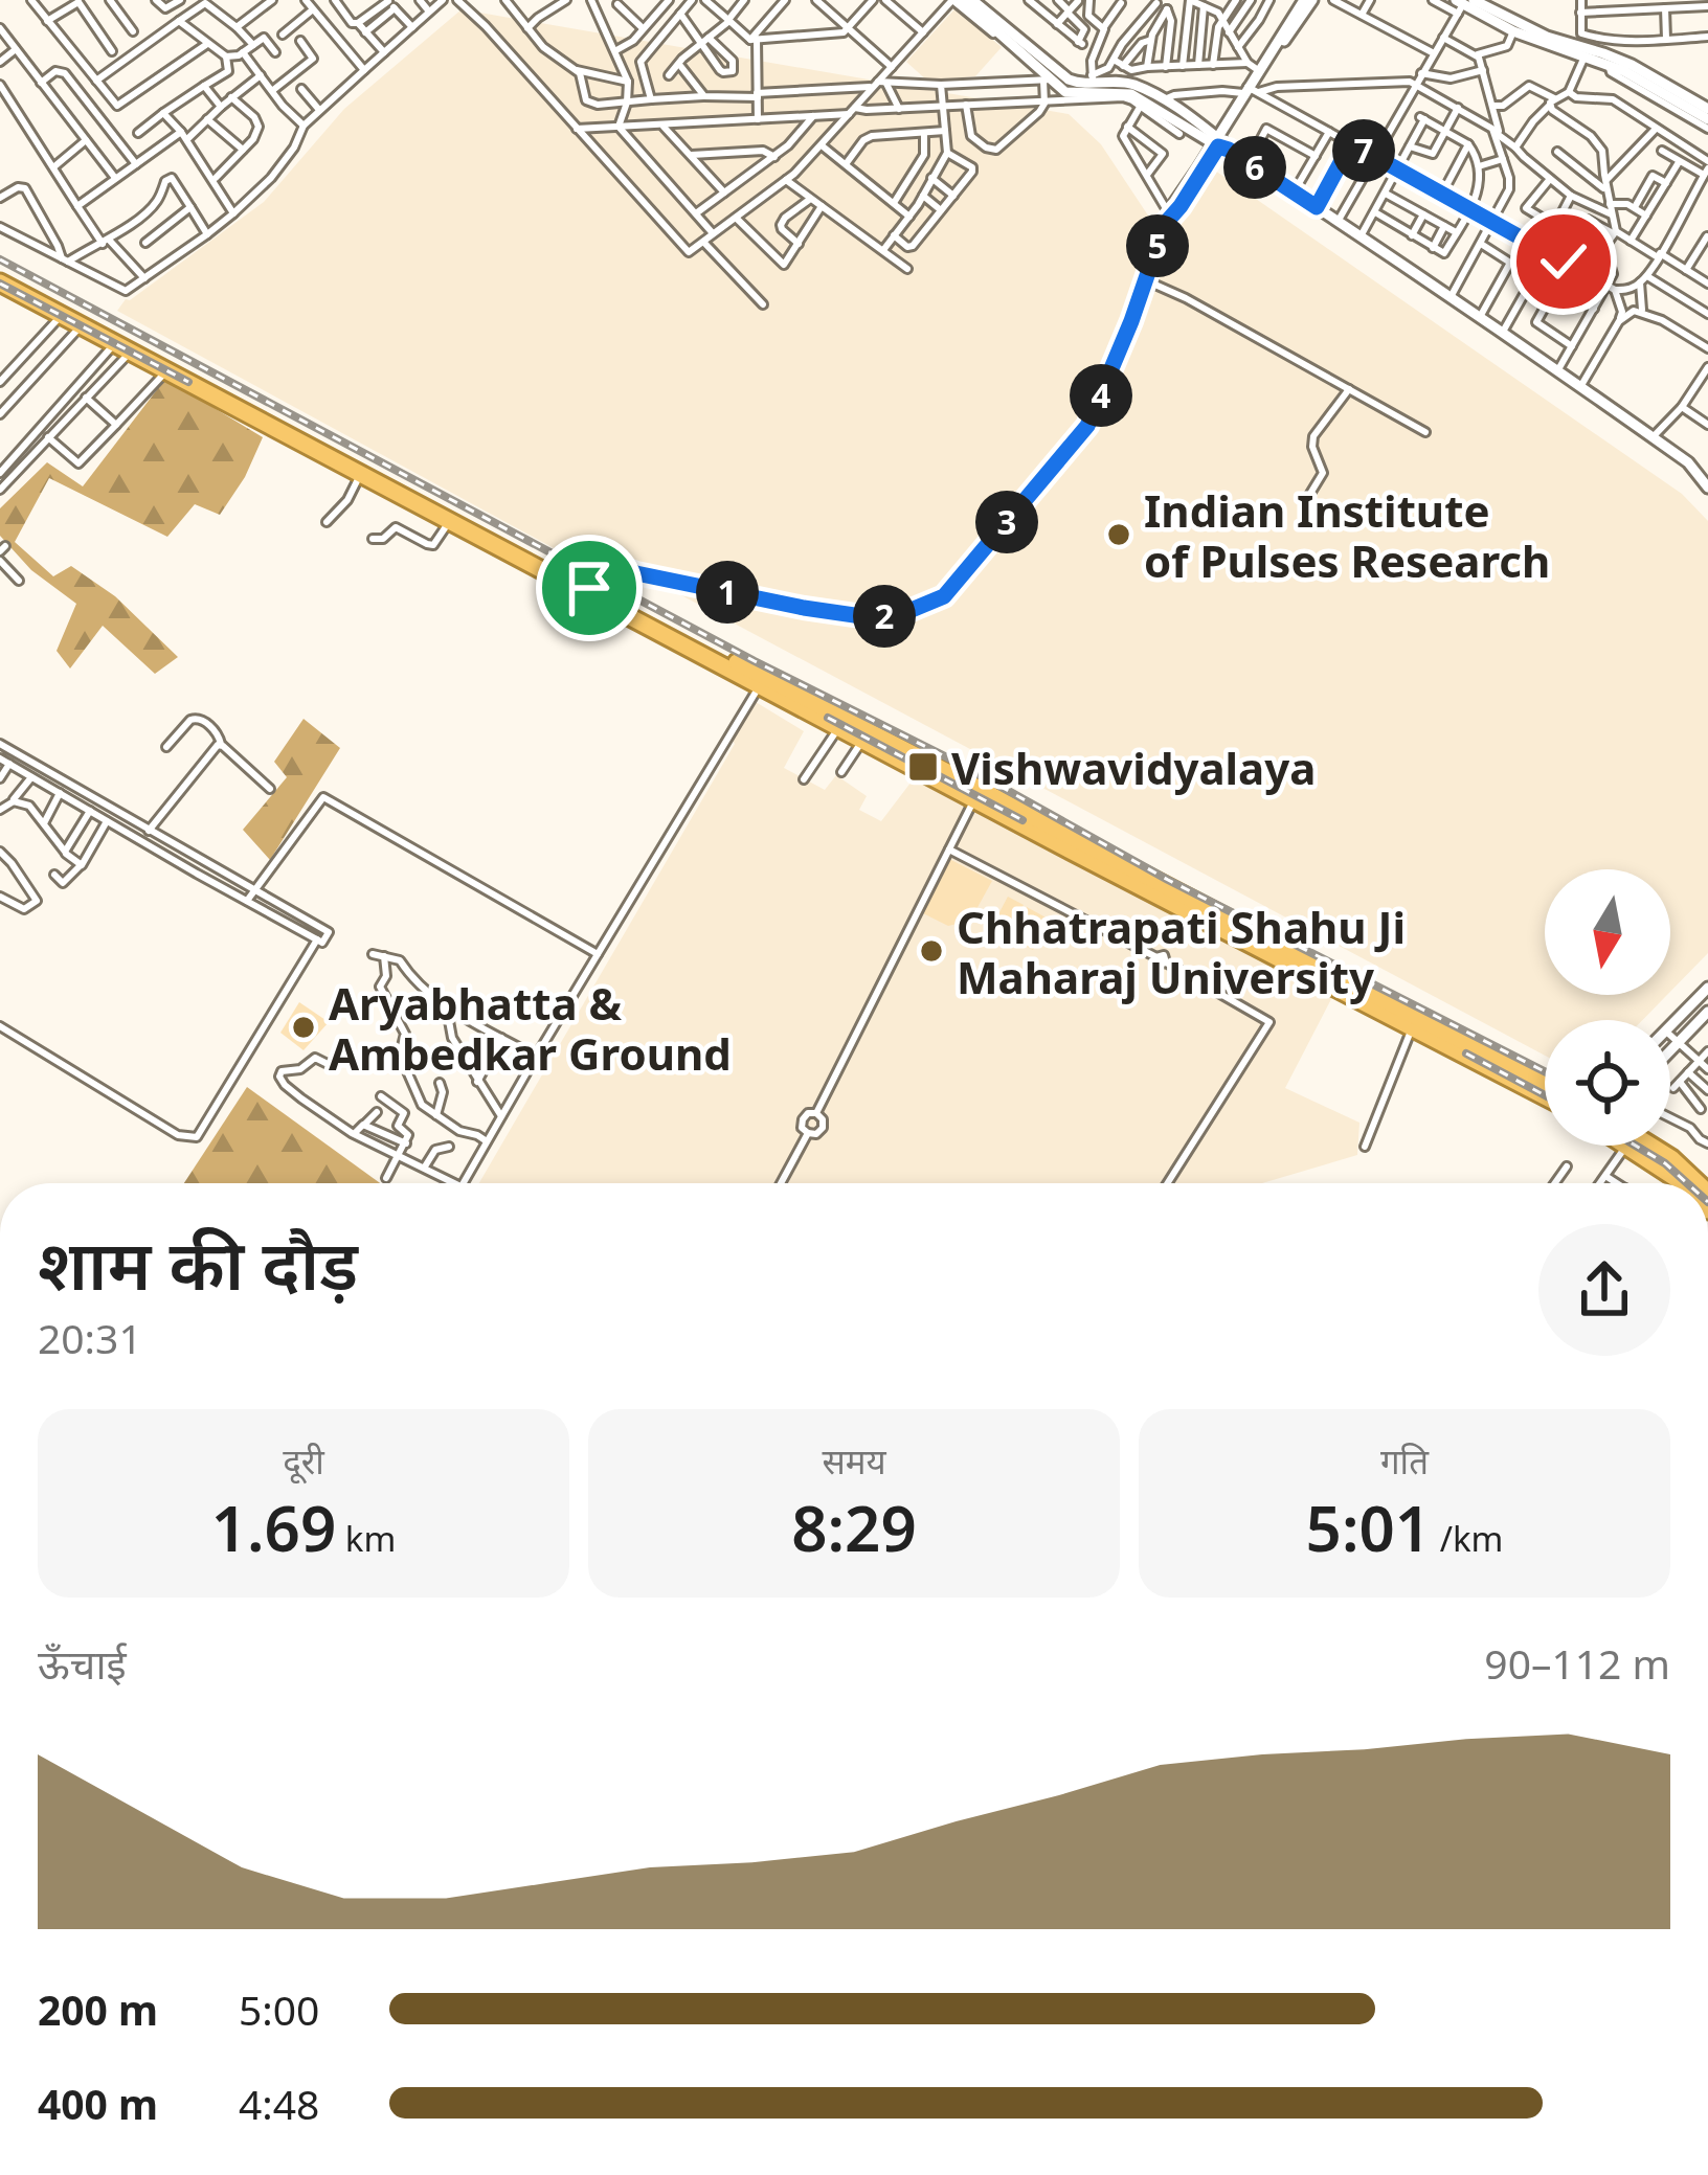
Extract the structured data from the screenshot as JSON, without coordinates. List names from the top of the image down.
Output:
{
  "places": {
    "other": ["Indian Institute of Pulses Research", "Chhatrapati Shahu Ji Maharaj University", "Aryabhatta & Ambedkar Ground"],
    "transit": ["Vishwavidyalaya"]
  },
  "north": "bottom",
  "page": {
    "pins": [
      "7",
      "6",
      "5",
      "4",
      "3",
      "1",
      "2"
    ],
    "heading": ["शाम की दौड़", "20:31"],
    "stats": [
      ["दूरी", "1.69 km"],
      ["समय", "8:29"],
      ["गति", "5:01 /km"]
    ],
    "chart": ["ऊँचाई", "90–112 m"],
    "list": [
      {
        "name": "200 m",
        "note": "5:00"
      },
      {
        "name": "400 m",
        "note": "4:48"
      }
    ]
  }
}
